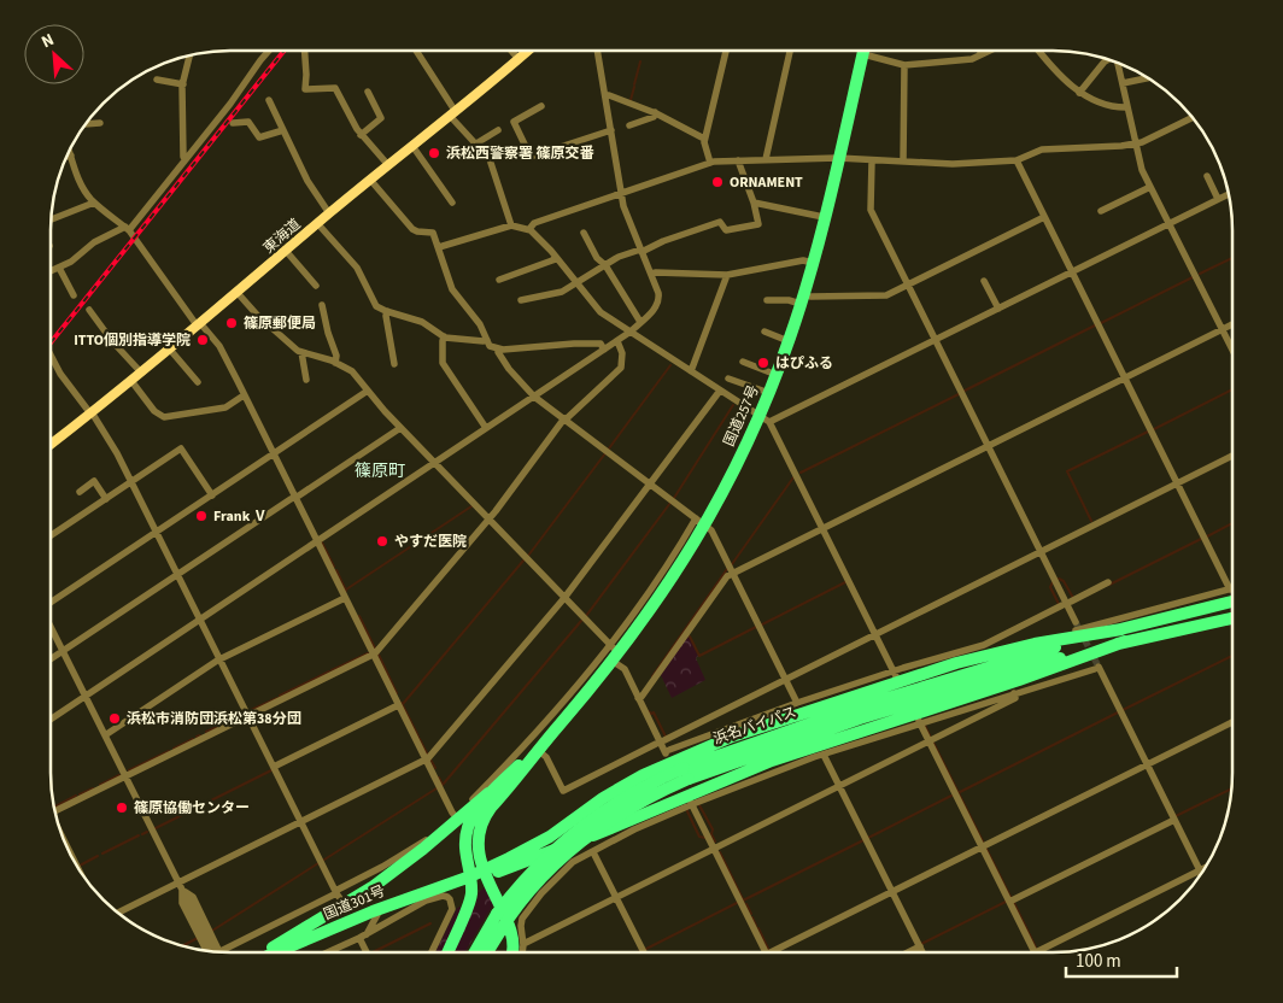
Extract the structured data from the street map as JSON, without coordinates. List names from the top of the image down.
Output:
{
  "streets": {
    "highway": ["国道257号", "浜名バイパス", "国道301号"],
    "main road": ["東海道"]
  },
  "crossings": [
    ["国道257号", "国道301号"]
  ],
  "districts": ["篠原町"],
  "places": [
    "浜松西警察署 篠原交番",
    "ORNAMENT",
    "篠原郵便局",
    "ITTO個別指導学院",
    "はぴふる",
    "Frank Ⅴ",
    "やすだ医院",
    "浜松市消防団浜松第38分団",
    "篠原協働センター"
  ],
  "scale_bar": "100 m",
  "north": "top left"
}
